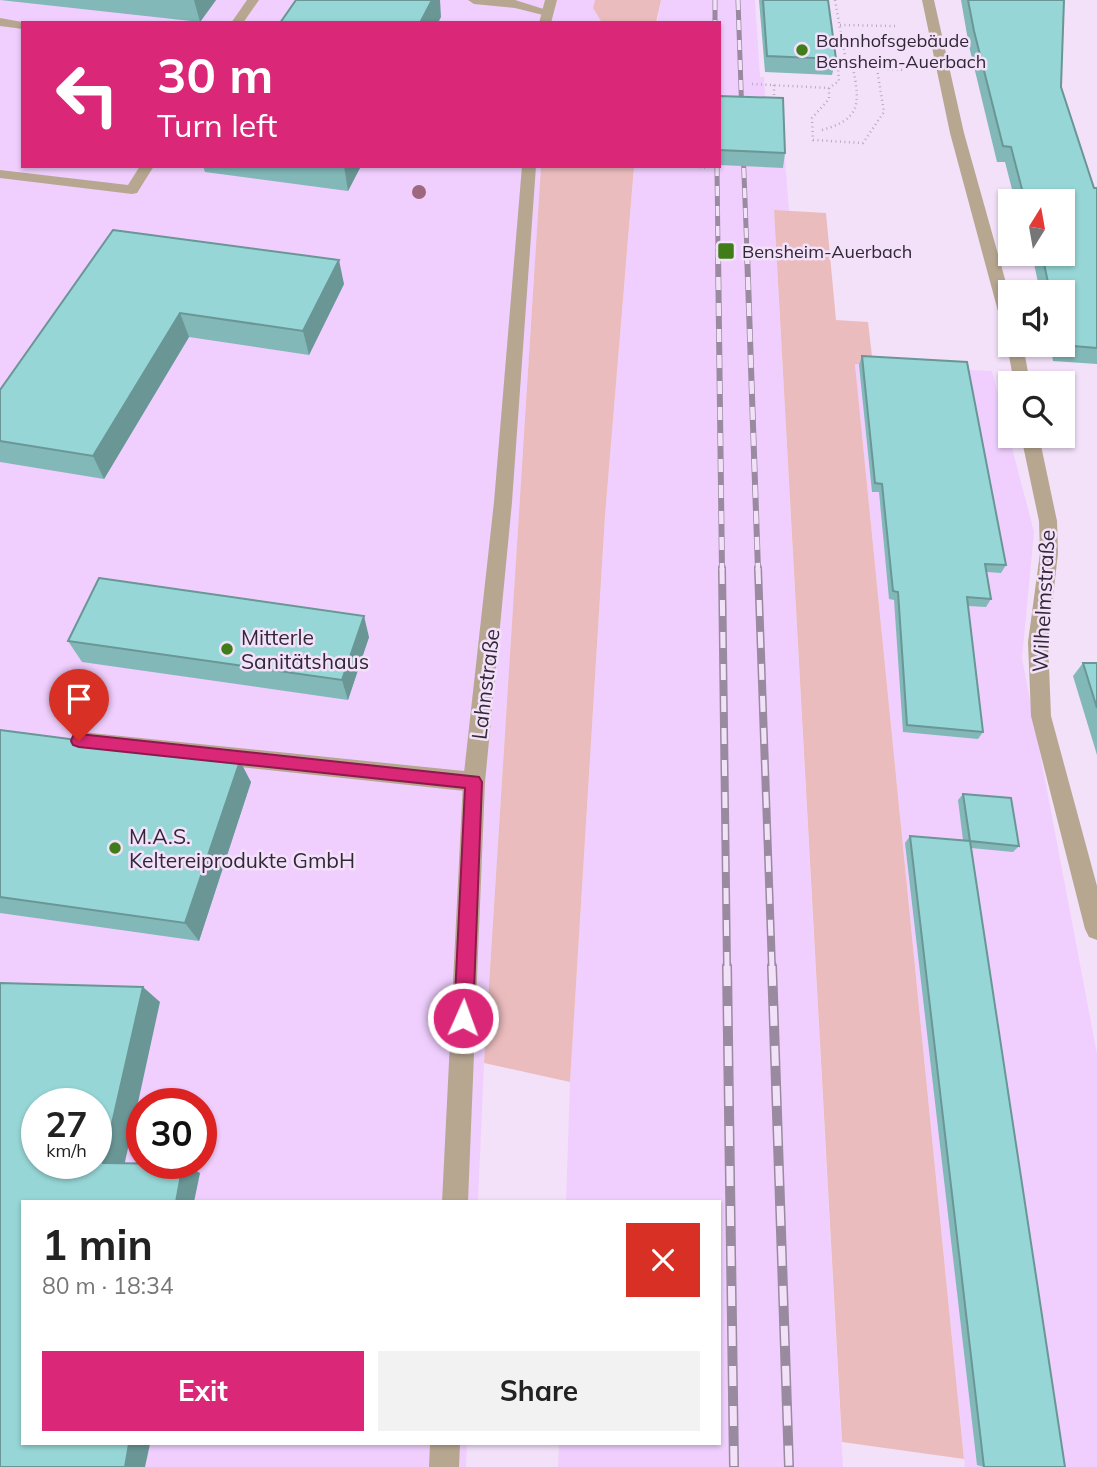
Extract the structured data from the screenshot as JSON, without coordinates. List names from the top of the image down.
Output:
{
  "streets": {
    "street": ["Wilhelmstraße", "Lahnstraße"]
  },
  "places": {
    "other": ["Bahnhofsgebäude Bensheim-Auerbach", "Mitterle Sanitätshaus", "M.A.S. Keltereiprodukte GmbH"],
    "transit": ["Bensheim-Auerbach"]
  },
  "north": "top",
  "page": {
    "turn": ["30 m", "Turn left"],
    "speed": "27 km/h",
    "limit": "30",
    "heading": ["1 min", "80 m · 18:34"],
    "buttons": ["Exit", "Share"]
  }
}
